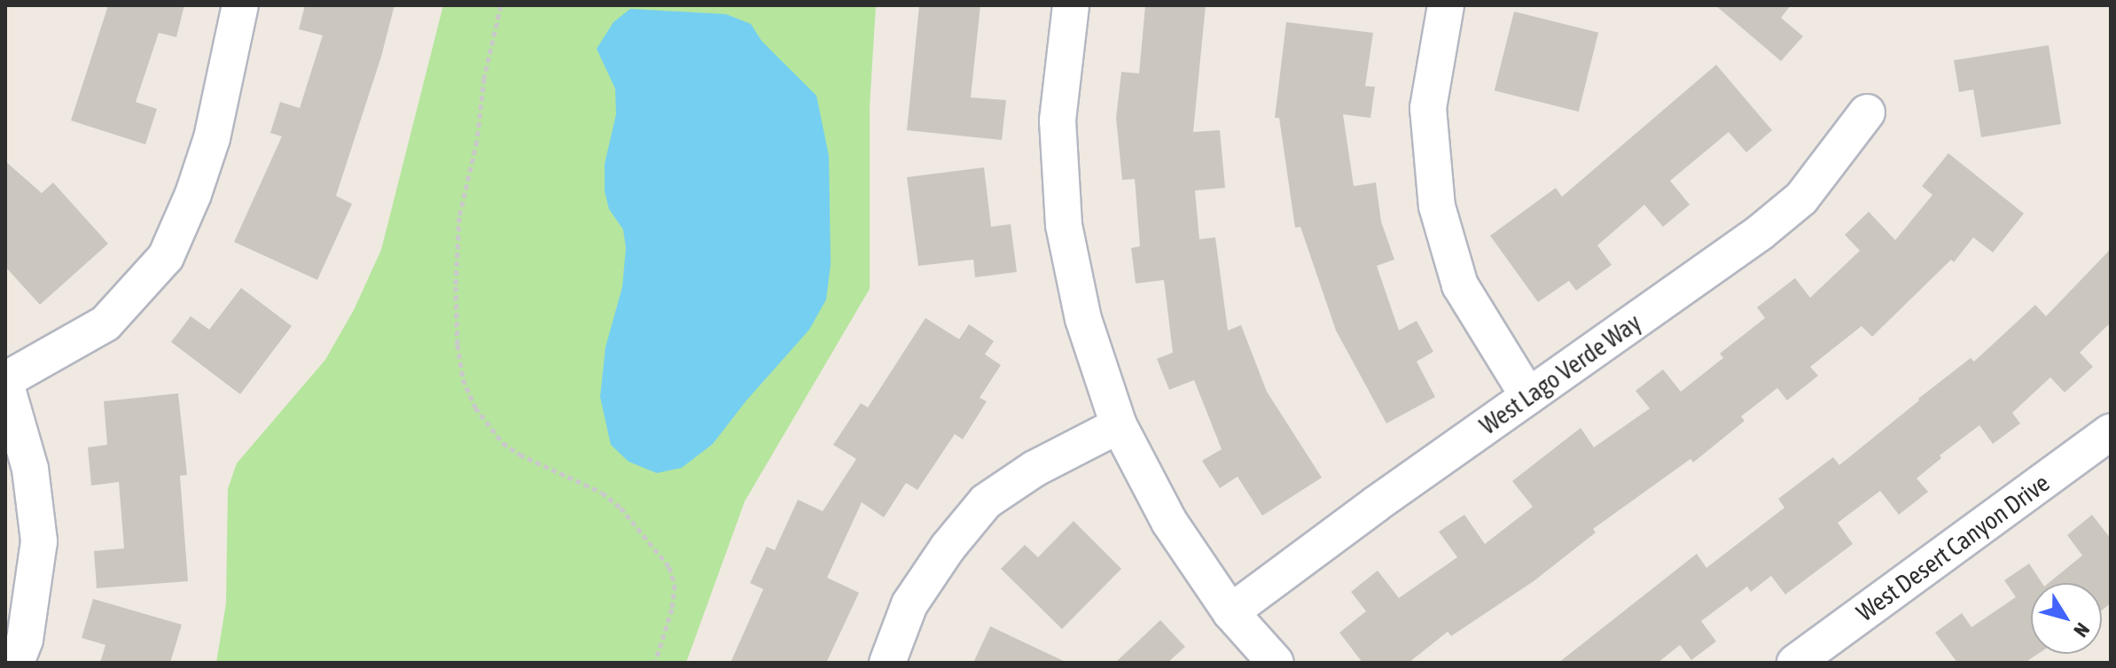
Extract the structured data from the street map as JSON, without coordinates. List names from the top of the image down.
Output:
{
  "streets": {
    "street": ["West Lago Verde Way", "West Desert Canyon Drive"]
  },
  "north": "bottom right"
}
